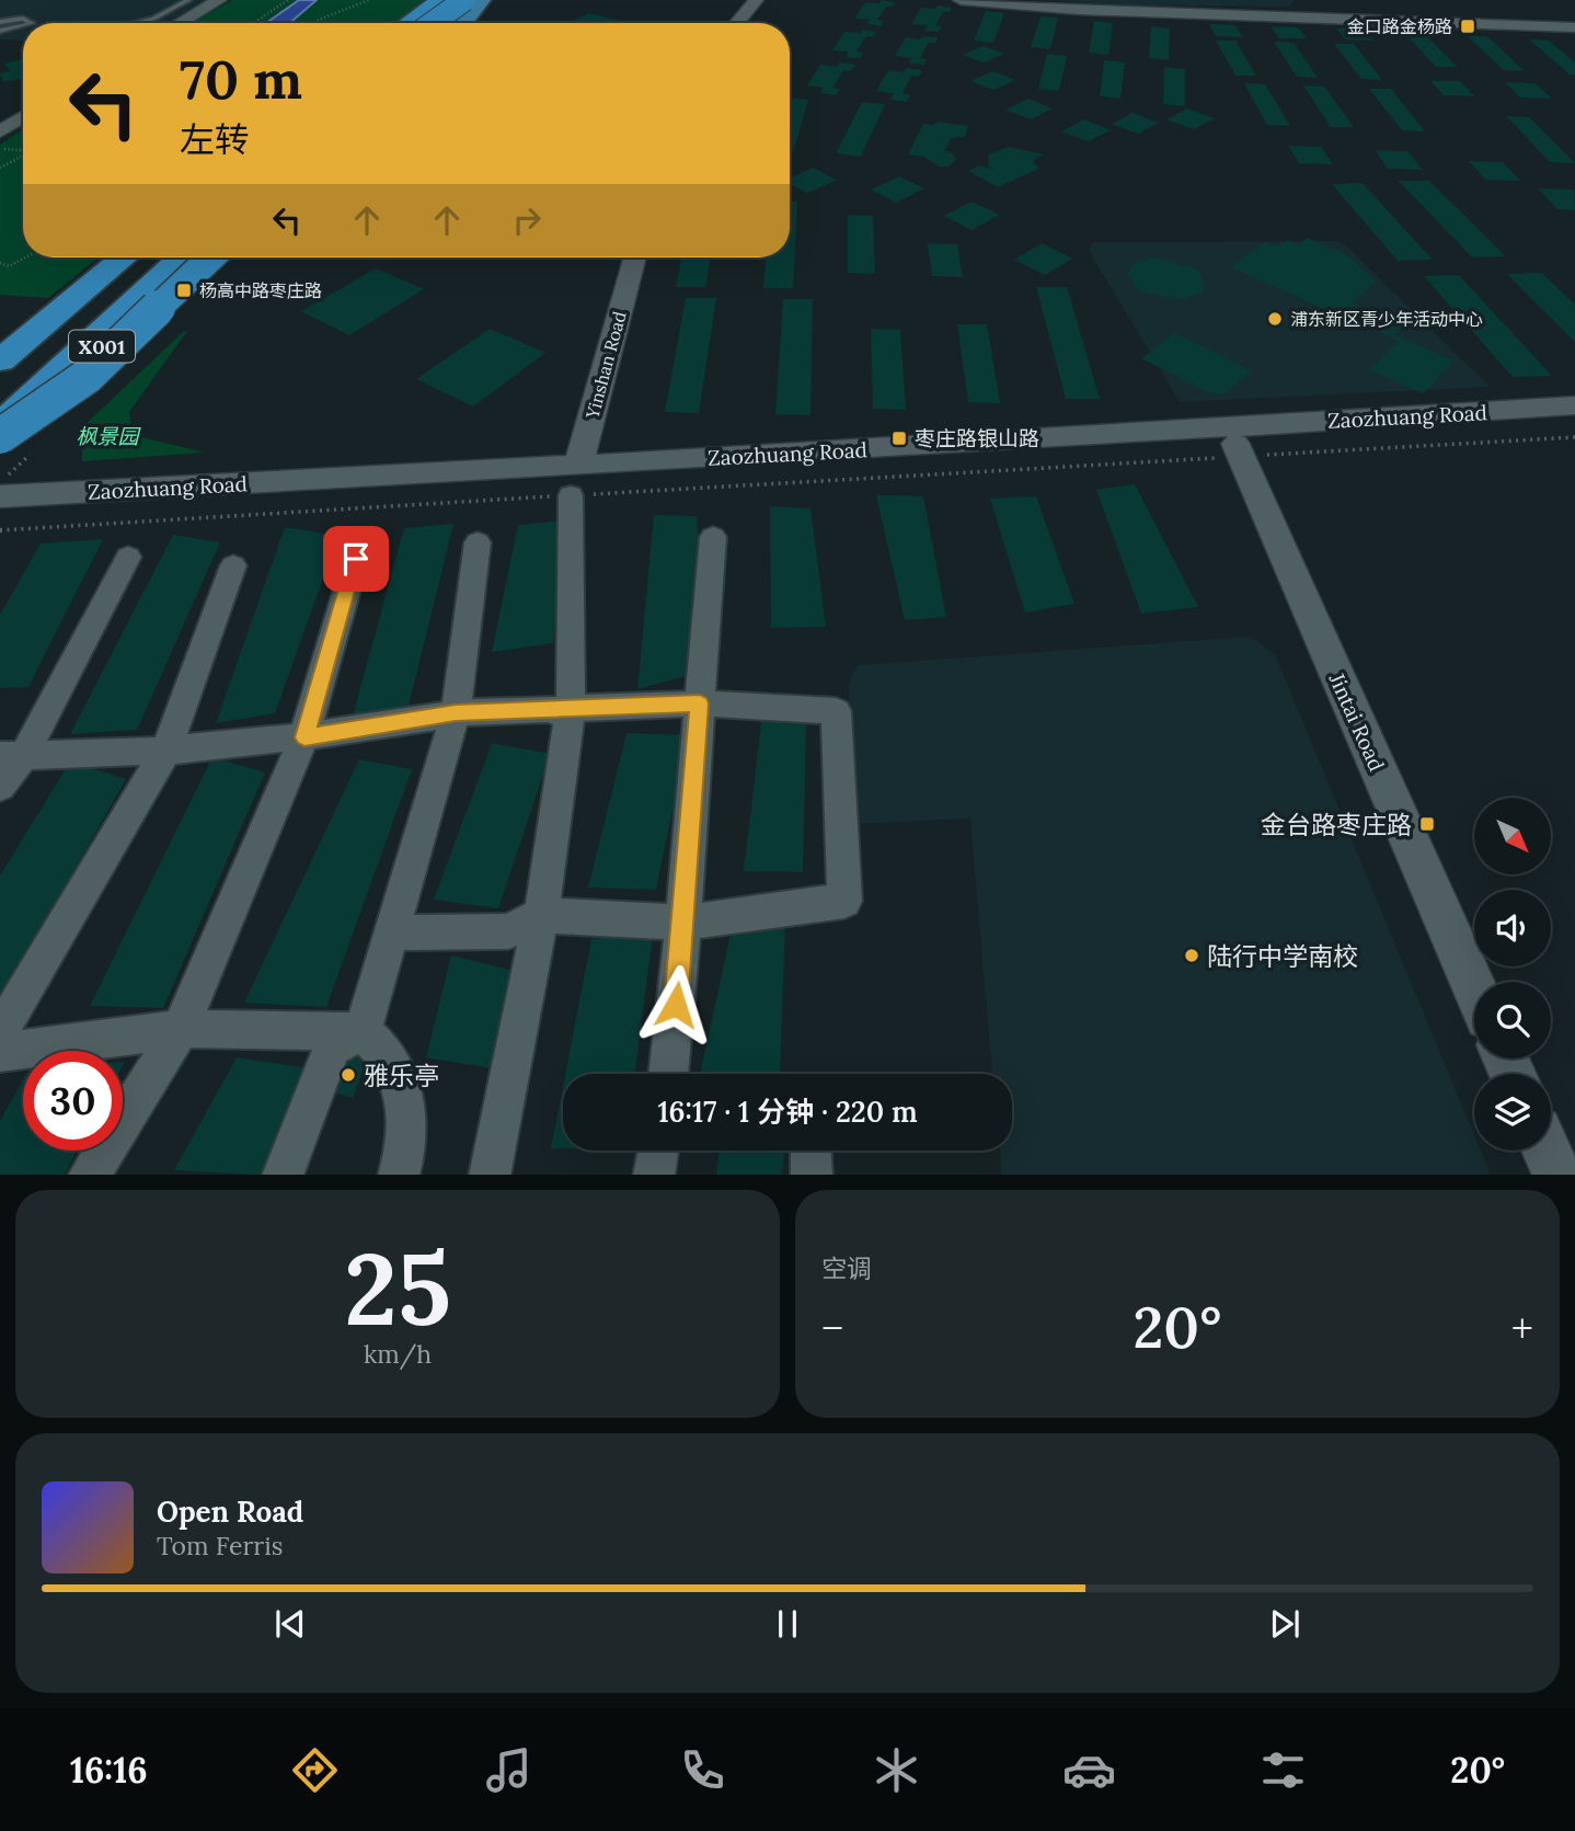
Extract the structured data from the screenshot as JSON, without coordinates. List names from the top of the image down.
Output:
{
  "streets": {
    "highway": ["X001"],
    "street": ["Yinshan Road", "Zaozhuang Road", "Jintai Road"]
  },
  "crossings": [
    ["Yinshan Road", "Zaozhuang Road"],
    ["Zaozhuang Road", "Jintai Road"]
  ],
  "parks": ["枫景园"],
  "places": {
    "transit": [
      "金口路金杨路",
      "杨高中路枣庄路",
      "枣庄路银山路",
      "金台路枣庄路"
    ],
    "other": ["浦东新区青少年活动中心", "陆行中学南校", "雅乐亭"]
  },
  "north": "bottom right",
  "page": {
    "turn": ["70 m", "左转"],
    "limit": "30",
    "trip": "16:17 · 1 分钟 · 220 m",
    "tile": [
      ["25", "km/h"],
      "空调"
    ],
    "heat": ["−", "20°", "+"],
    "song": ["Open Road", "Tom Ferris"],
    "tabs": ["16:16", "20°"]
  }
}
